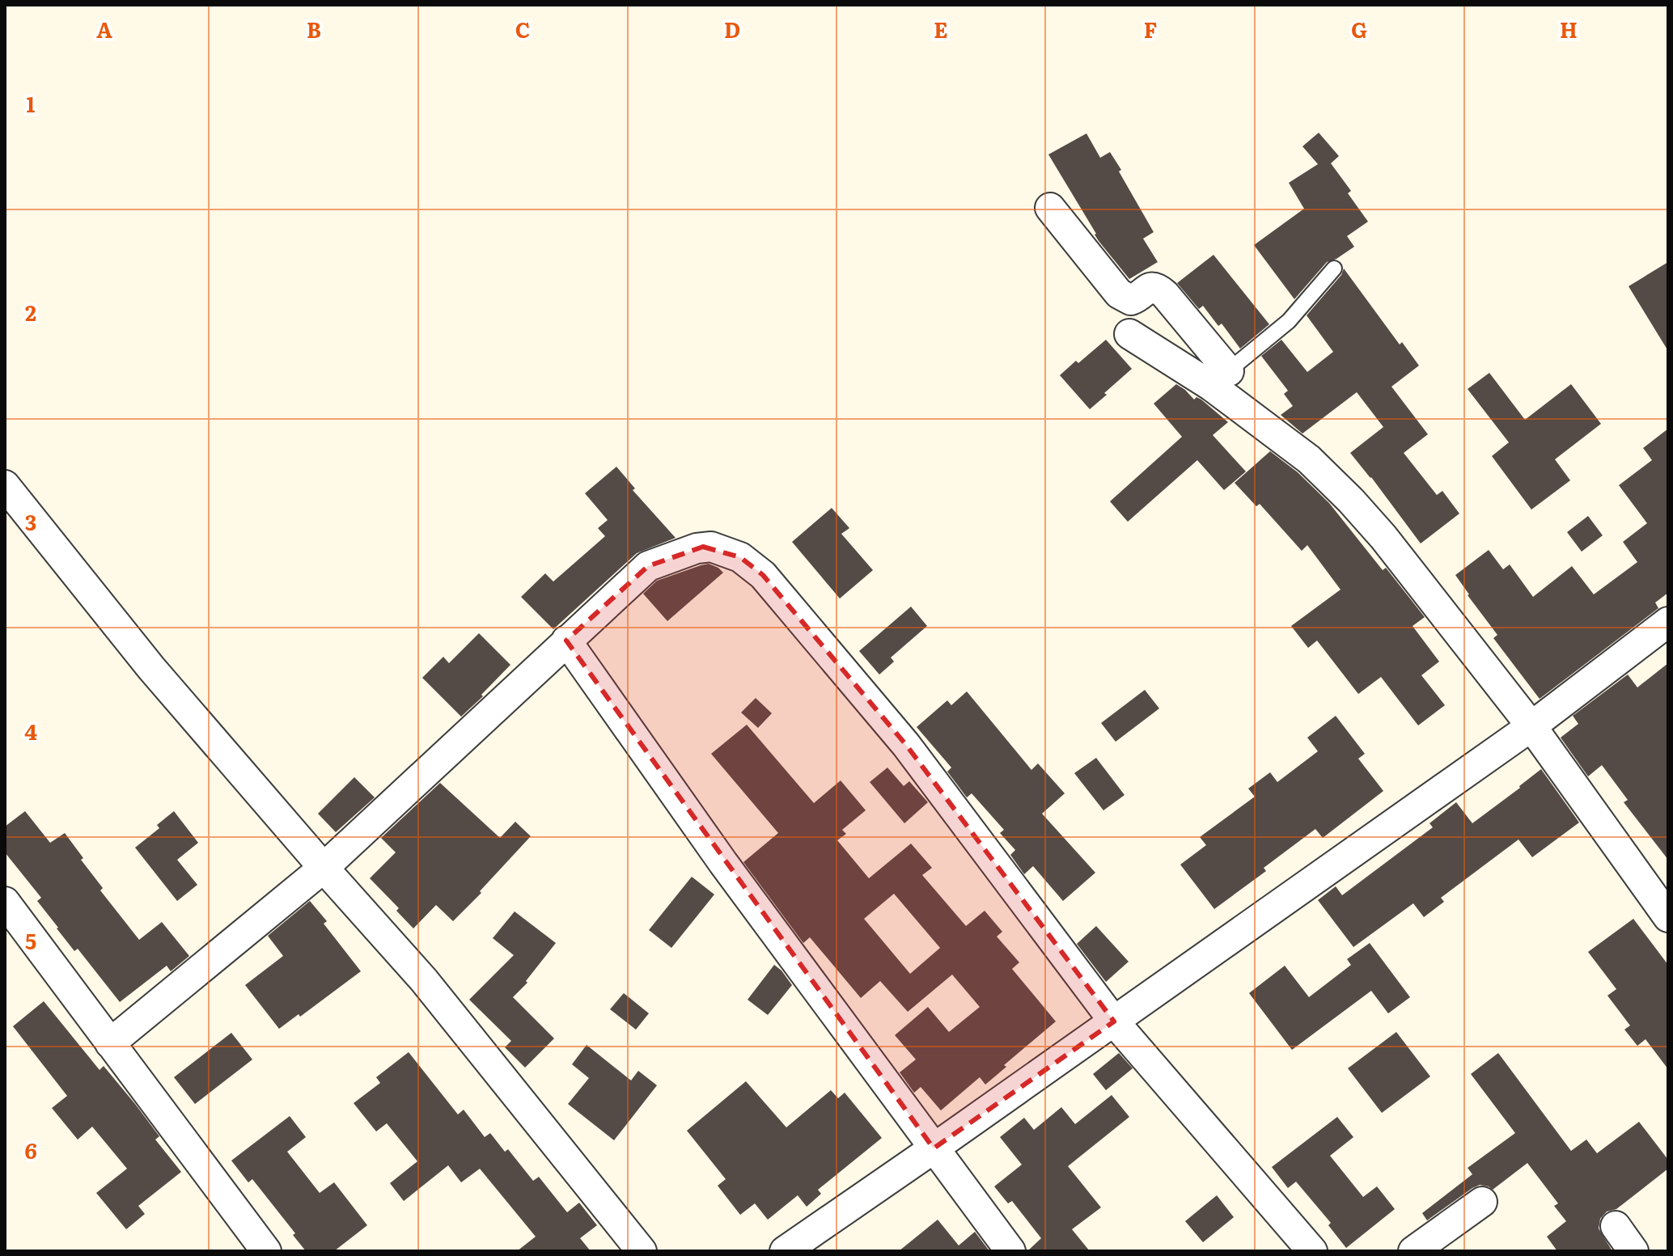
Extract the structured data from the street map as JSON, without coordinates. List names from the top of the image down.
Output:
{
  "grid": {
    "columns": [
      "A",
      "B",
      "C",
      "D",
      "E",
      "F",
      "G",
      "H"
    ],
    "rows": [
      "1",
      "2",
      "3",
      "4",
      "5",
      "6"
    ]
  }
}
